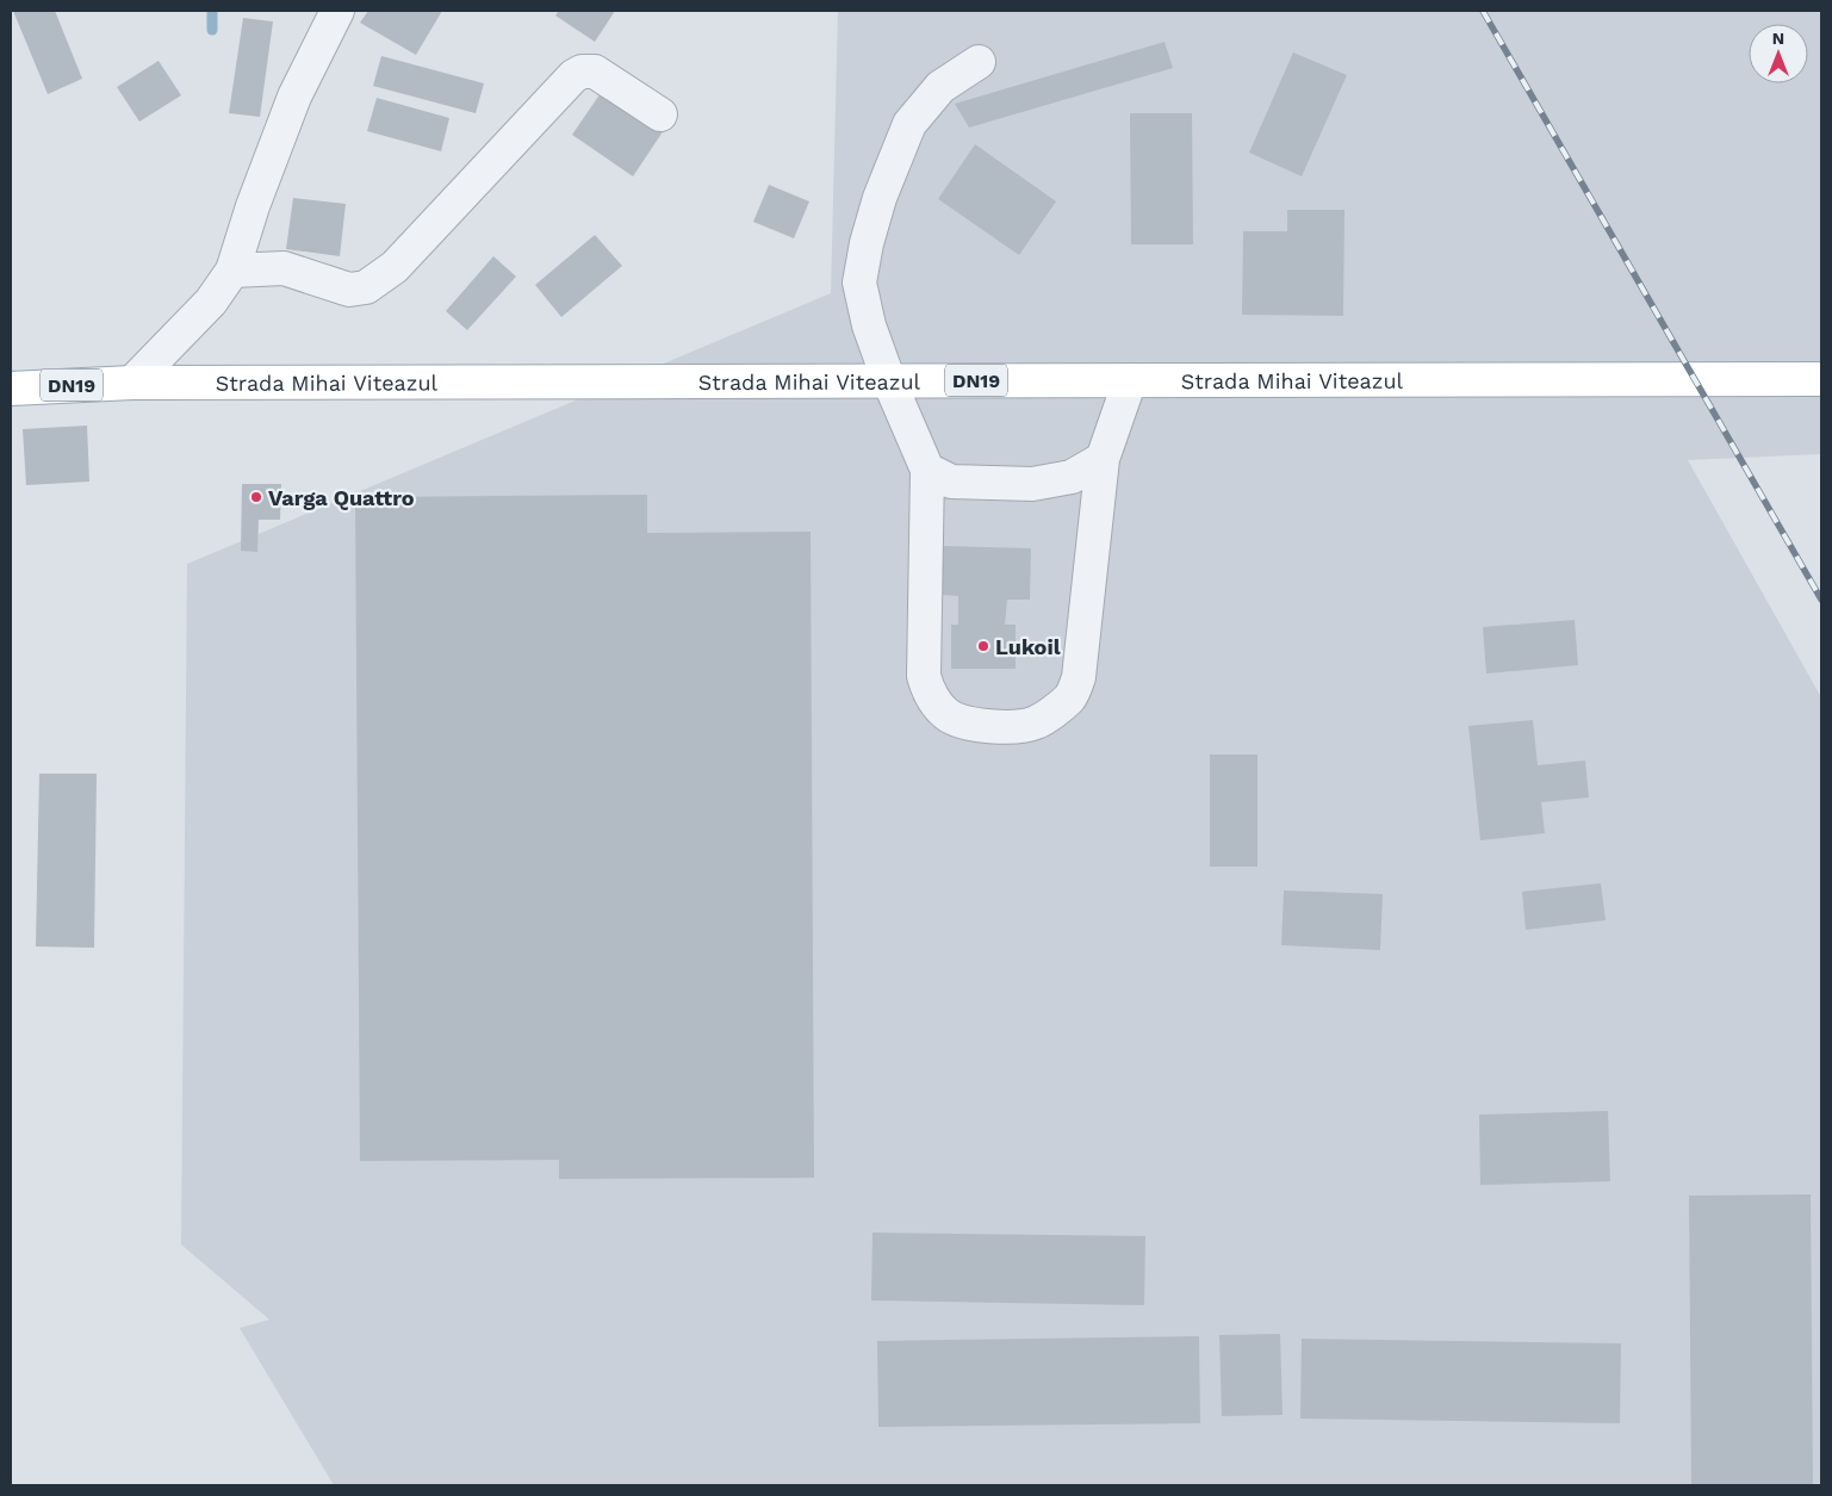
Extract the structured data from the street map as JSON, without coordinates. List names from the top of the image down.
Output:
{
  "streets": {
    "main road": ["DN19", "Strada Mihai Viteazul"]
  },
  "places": ["Varga Quattro", "Lukoil"],
  "north": "top"
}
